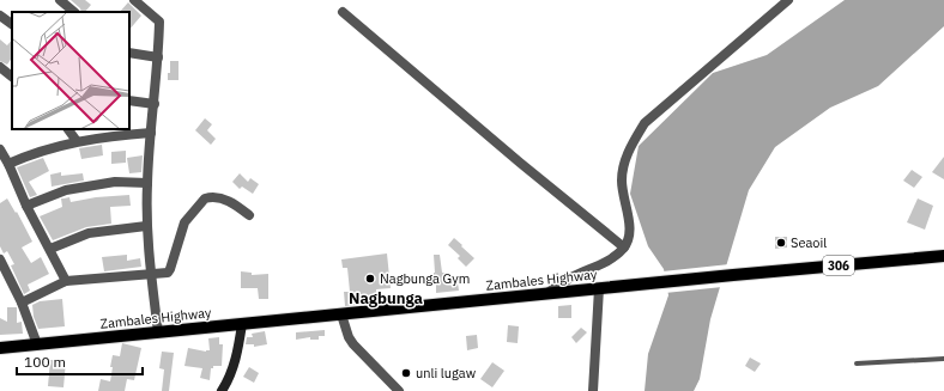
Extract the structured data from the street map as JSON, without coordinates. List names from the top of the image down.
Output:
{
  "streets": {
    "main road": ["306", "Zambales Highway"]
  },
  "districts": ["Nagbunga"],
  "places": ["Seaoil", "Nagbunga Gym", "unli lugaw"],
  "scale_bar": "100 m"
}
